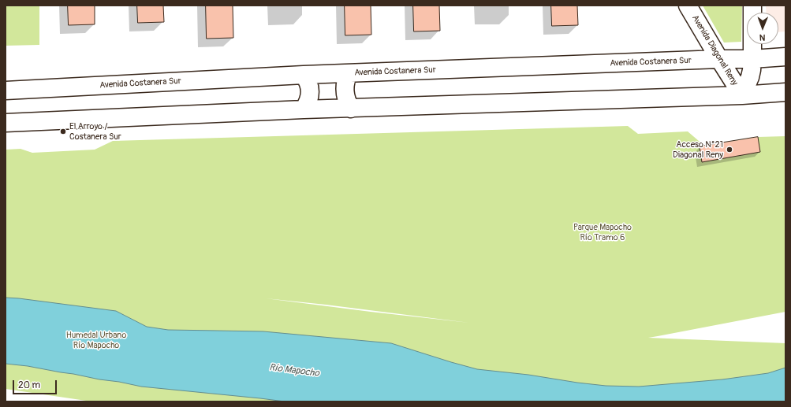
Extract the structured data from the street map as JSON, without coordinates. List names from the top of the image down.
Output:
{
  "streets": {
    "street": ["Avenida Diagonal Reny", "Avenida Costanera Sur"]
  },
  "crossings": [
    ["Avenida Diagonal Reny", "Avenida Costanera Sur"]
  ],
  "water": ["Río Mapocho"],
  "parks": ["Parque Mapocho Río Tramo 6", "Humedal Urbano Río Mapocho"],
  "places": ["El Arroyo / Costanera Sur", "Acceso N°21 Diagonal Reny"],
  "scale_bar": "20 m",
  "north": "bottom"
}
